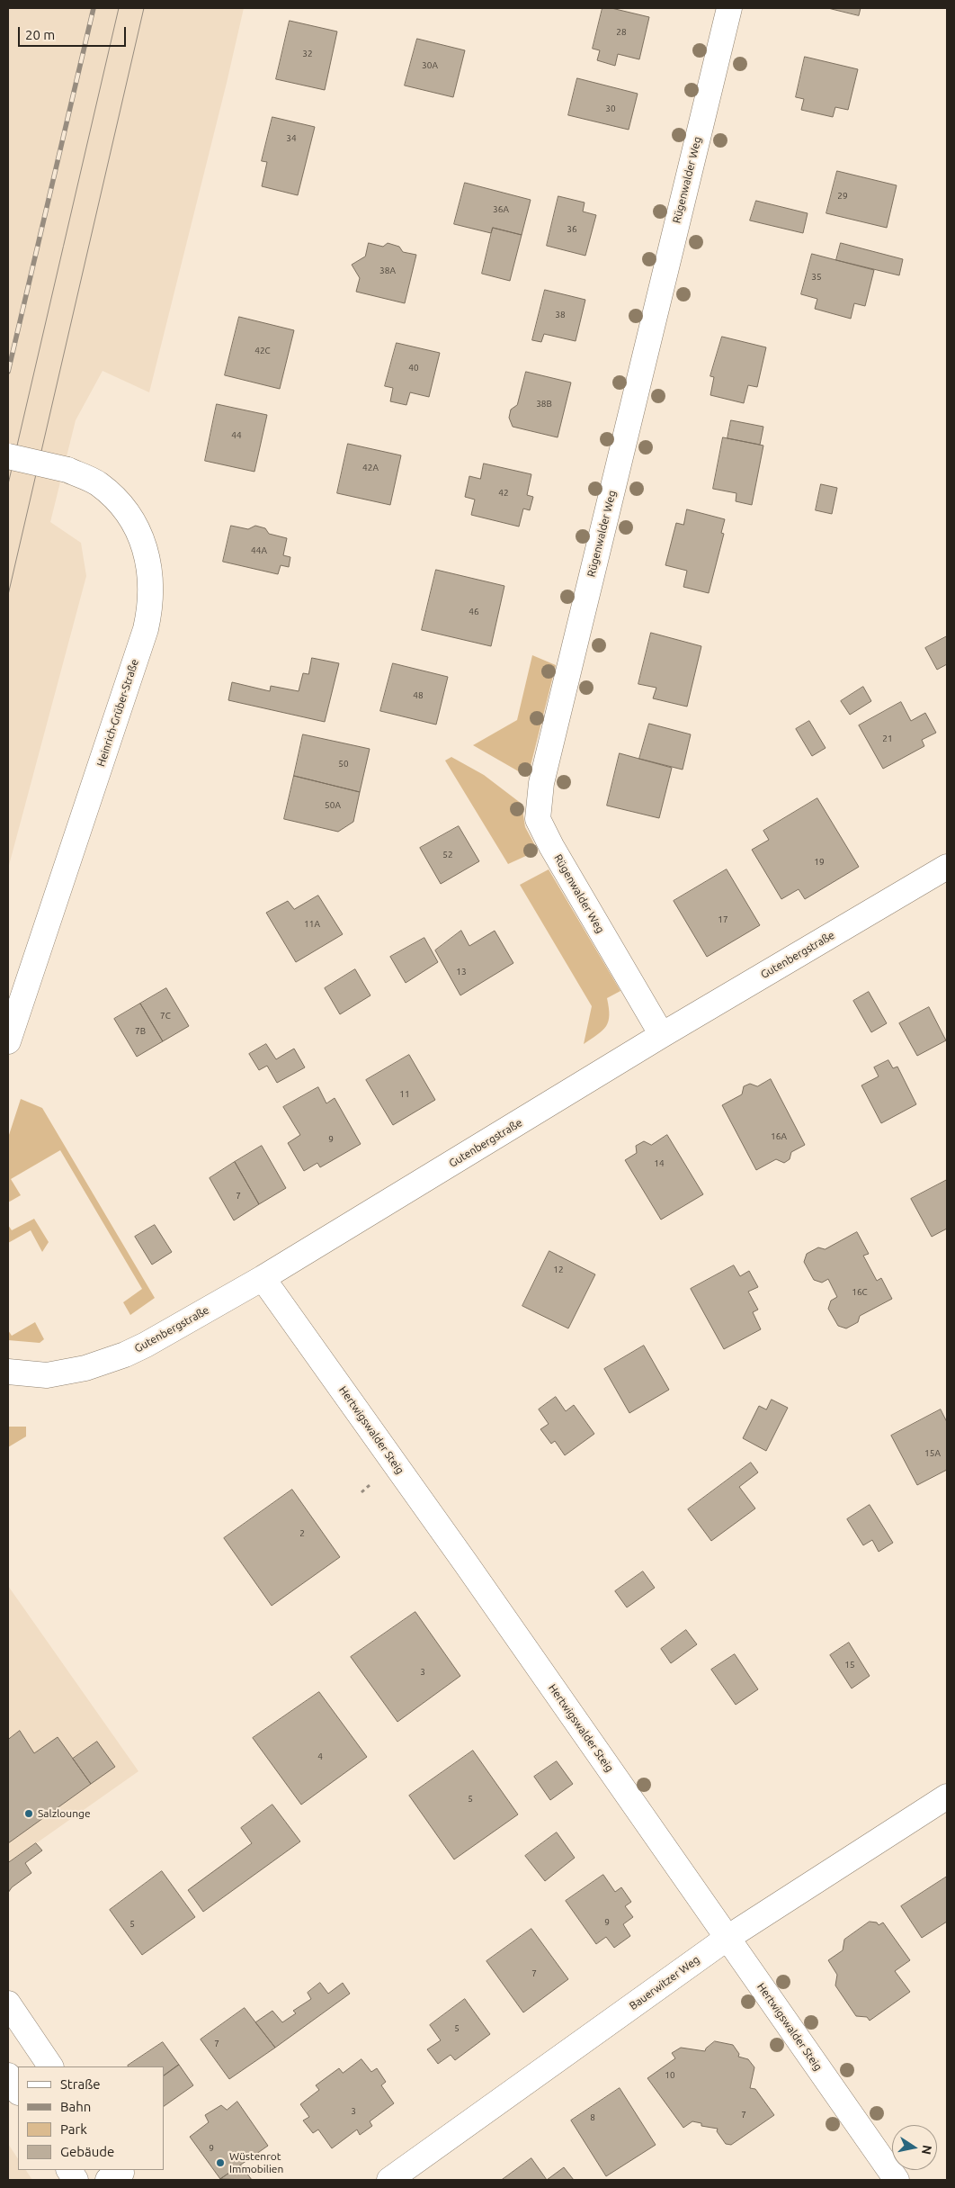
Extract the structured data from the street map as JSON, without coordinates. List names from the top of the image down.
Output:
{
  "streets": {
    "street": [
      "Rügenwalder Weg",
      "Heinrich-Grüber-Straße",
      "Gutenbergstraße",
      "Hertwigswalder Steig",
      "Bauerwitzer Weg"
    ]
  },
  "crossings": [
    ["Rügenwalder Weg", "Gutenbergstraße"],
    ["Gutenbergstraße", "Hertwigswalder Steig"],
    ["Hertwigswalder Steig", "Bauerwitzer Weg"]
  ],
  "places": ["Salzlounge", "Wüstenrot Immobilien"],
  "house_numbers": [
    "28",
    "32",
    "30A",
    "30",
    "34",
    "29",
    "36A",
    "36",
    "38A",
    "35",
    "38",
    "42C",
    "40",
    "38B",
    "44",
    "42A",
    "42",
    "44A",
    "46",
    "48",
    "21",
    "50",
    "50A",
    "52",
    "19",
    "17",
    "11A",
    "13",
    "7C",
    "7B",
    "11",
    "16A",
    "9",
    "14",
    "7",
    "12",
    "16C",
    "15A",
    "2",
    "15",
    "3",
    "4",
    "5",
    "9",
    "5",
    "7",
    "5",
    "7",
    "10",
    "3",
    "7",
    "8",
    "9"
  ],
  "legend": [
    "Straße",
    "Bahn",
    "Park",
    "Gebäude"
  ],
  "scale_bar": "20 m",
  "north": "right"
}
